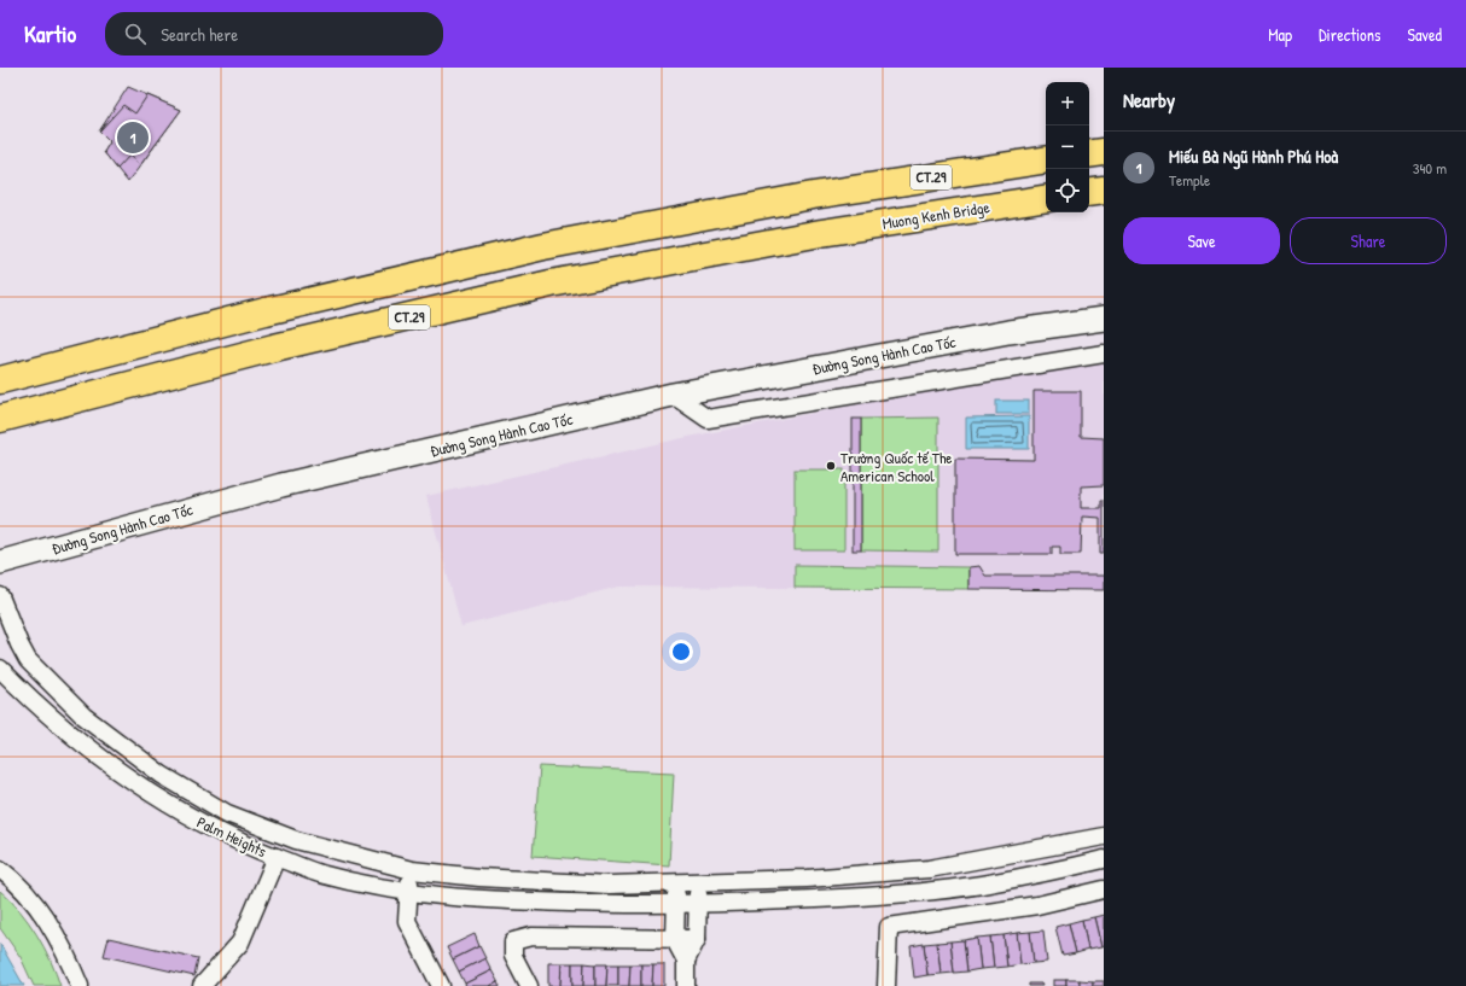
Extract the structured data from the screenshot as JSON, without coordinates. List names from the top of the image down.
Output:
{
  "streets": {
    "highway": ["CT.29", "Muong Kenh Bridge"],
    "main road": ["Đường Song Hành Cao Tốc"],
    "street": ["Palm Heights"]
  },
  "places": ["Trường Quốc tế The American School"],
  "page": {
    "header": "Kartio",
    "search": "Search here",
    "nav": ["Map", "Directions", "Saved"],
    "heading": "Nearby",
    "map_buttons": ["+", "−"],
    "pins": "1",
    "list": [
      {
        "mark": "1",
        "name": "Miếu Bà Ngũ Hành Phú Hoà",
        "note": "Temple",
        "value": "340 m"
      }
    ],
    "buttons": ["Save", "Share"]
  }
}
